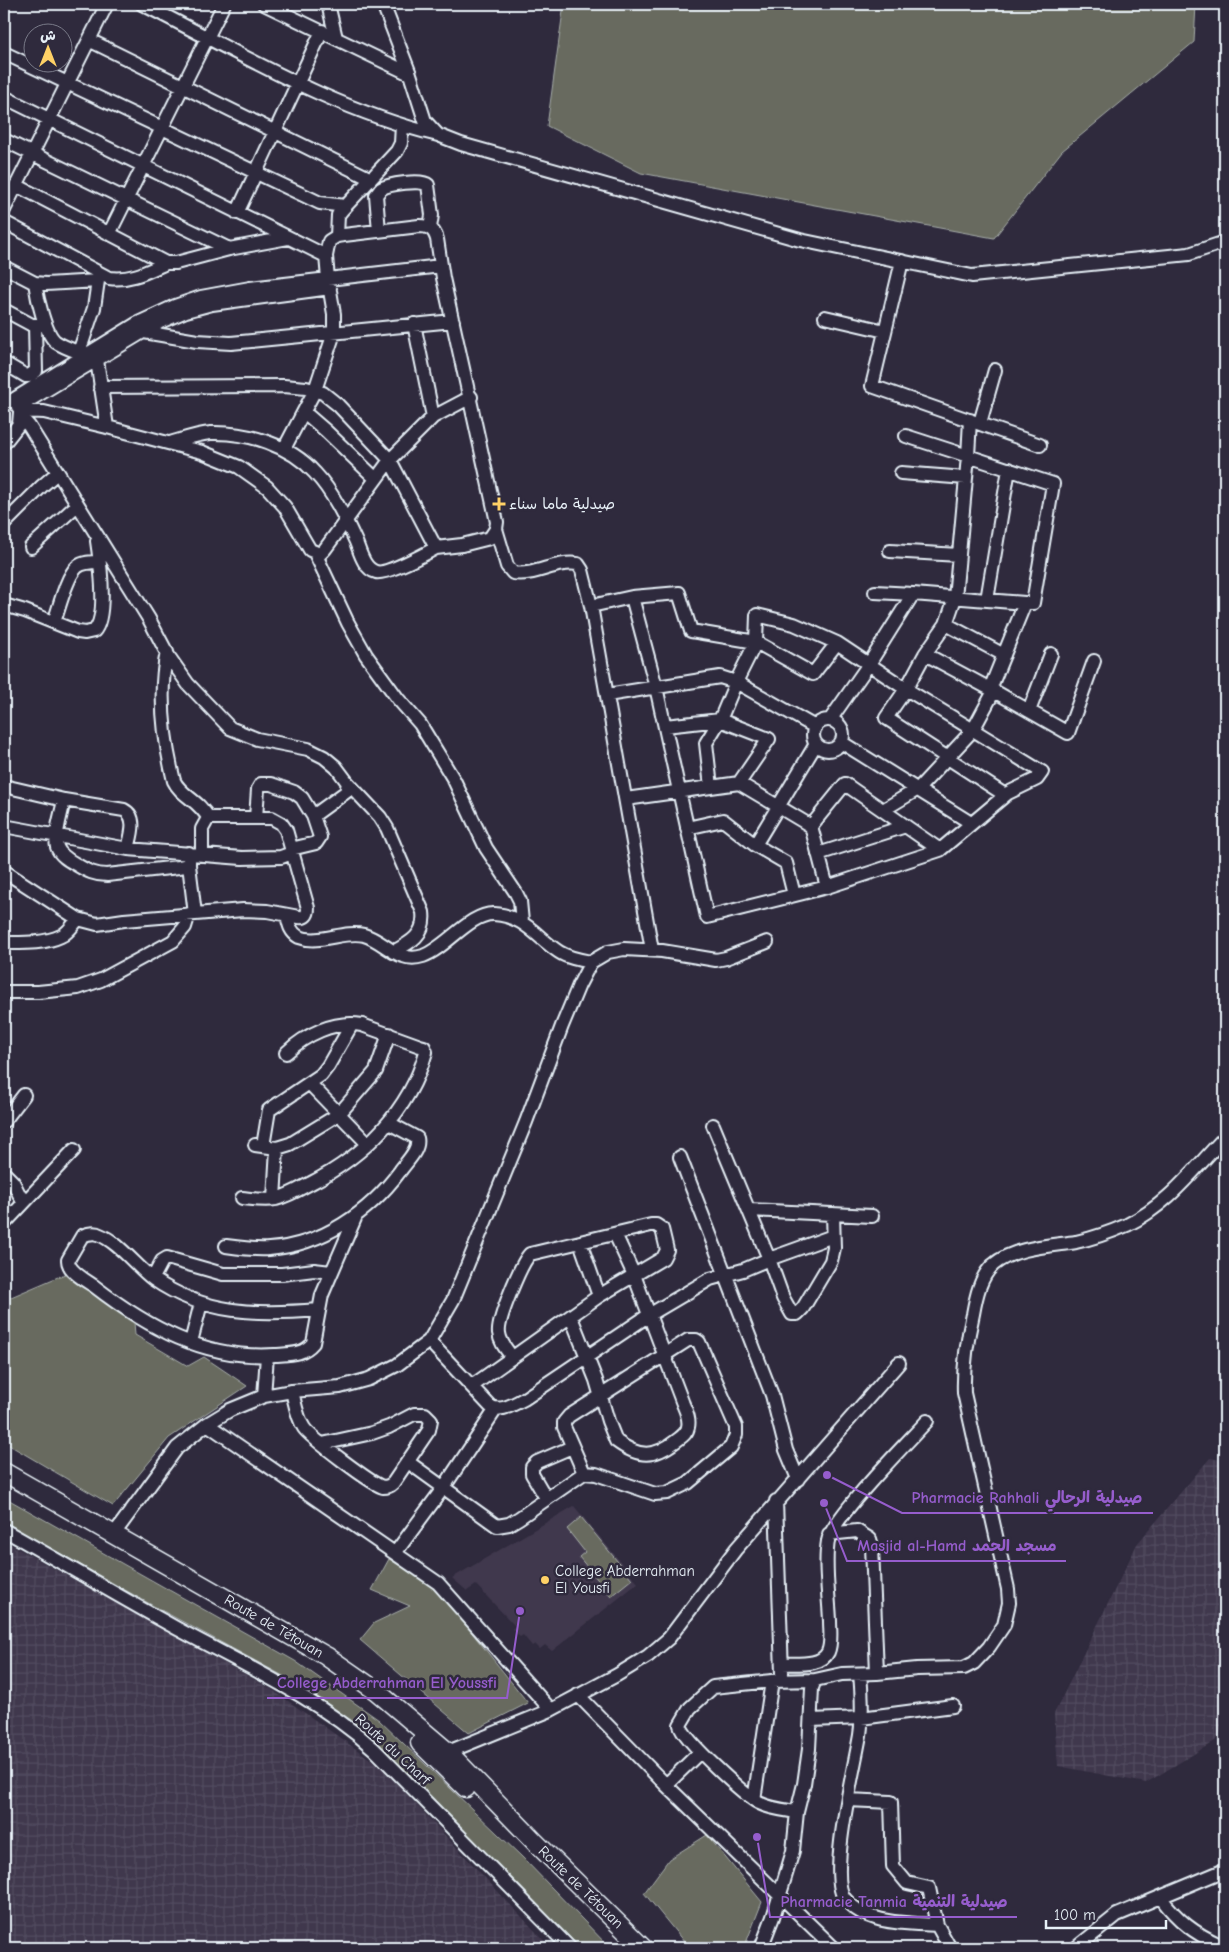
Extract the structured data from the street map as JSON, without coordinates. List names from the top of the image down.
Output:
{
  "streets": {
    "highway": ["Route de Tétouan"],
    "street": ["Route du Charf"]
  },
  "places": {
    "health": ["صيدلية ماما سناء"],
    "other": [
      "Pharmacie Rahhali صيدلية الرحالي",
      "Masjid al-Hamd مسجد الحمد",
      "College Abderrahman El Yousfi",
      "College Abderrahman El Youssfi",
      "Pharmacie Tanmia صيدلية التنمية"
    ]
  },
  "scale_bar": "100 m",
  "north": "top"
}
